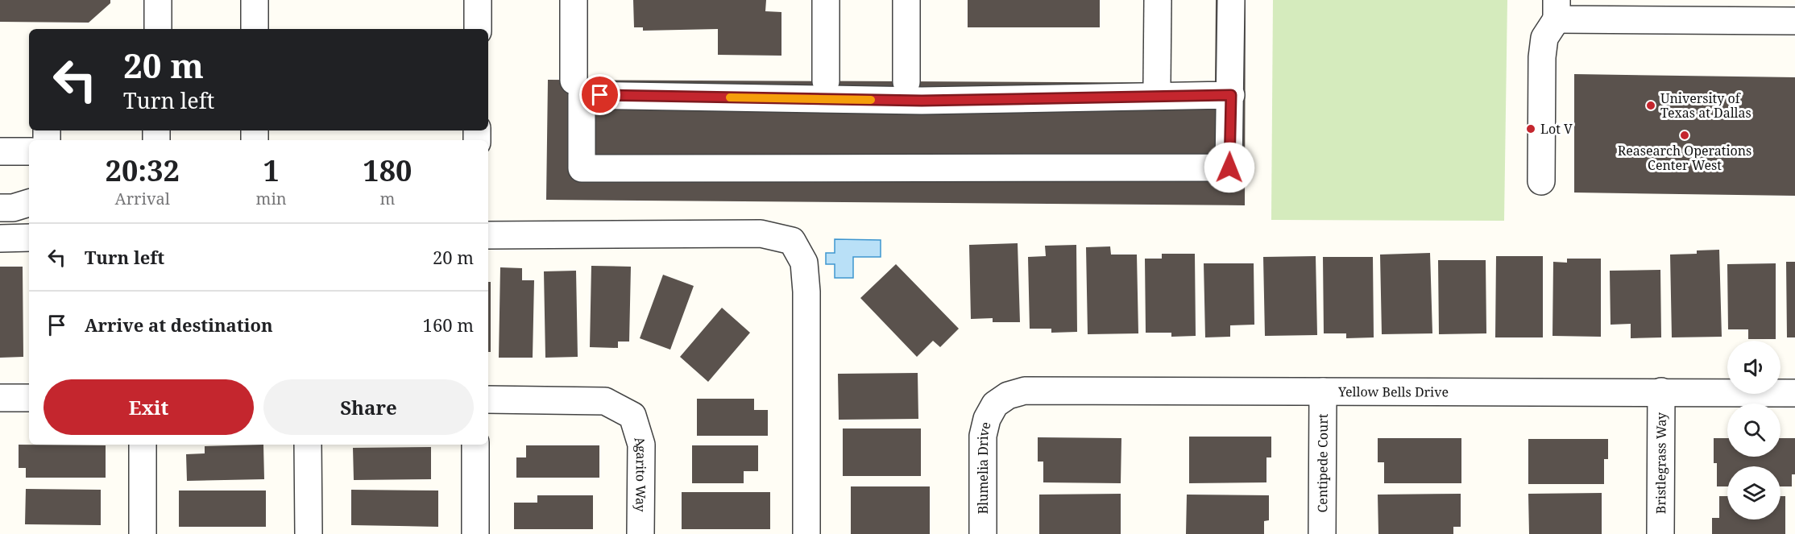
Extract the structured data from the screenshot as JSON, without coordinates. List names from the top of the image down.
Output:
{
  "streets": {
    "street": [
      "Yellow Bells Drive",
      "Centipede Court",
      "Bristlegrass Way",
      "Blumelia Drive",
      "Agarito Way"
    ]
  },
  "crossings": [
    ["Yellow Bells Drive", "Centipede Court"],
    ["Yellow Bells Drive", "Bristlegrass Way"],
    ["Yellow Bells Drive", "Blumelia Drive"]
  ],
  "places": ["University of Texas at Dallas", "Lot V", "Reasearch Operations Center West"],
  "page": {
    "turn": ["20 m", "Turn left"],
    "eta": [
      "20:32",
      "Arrival",
      "1",
      "min",
      "180",
      "m"
    ],
    "list": [
      {
        "name": "Turn left",
        "value": "20 m"
      },
      {
        "name": "Arrive at destination",
        "value": "160 m"
      }
    ],
    "buttons": ["Exit", "Share"]
  }
}
